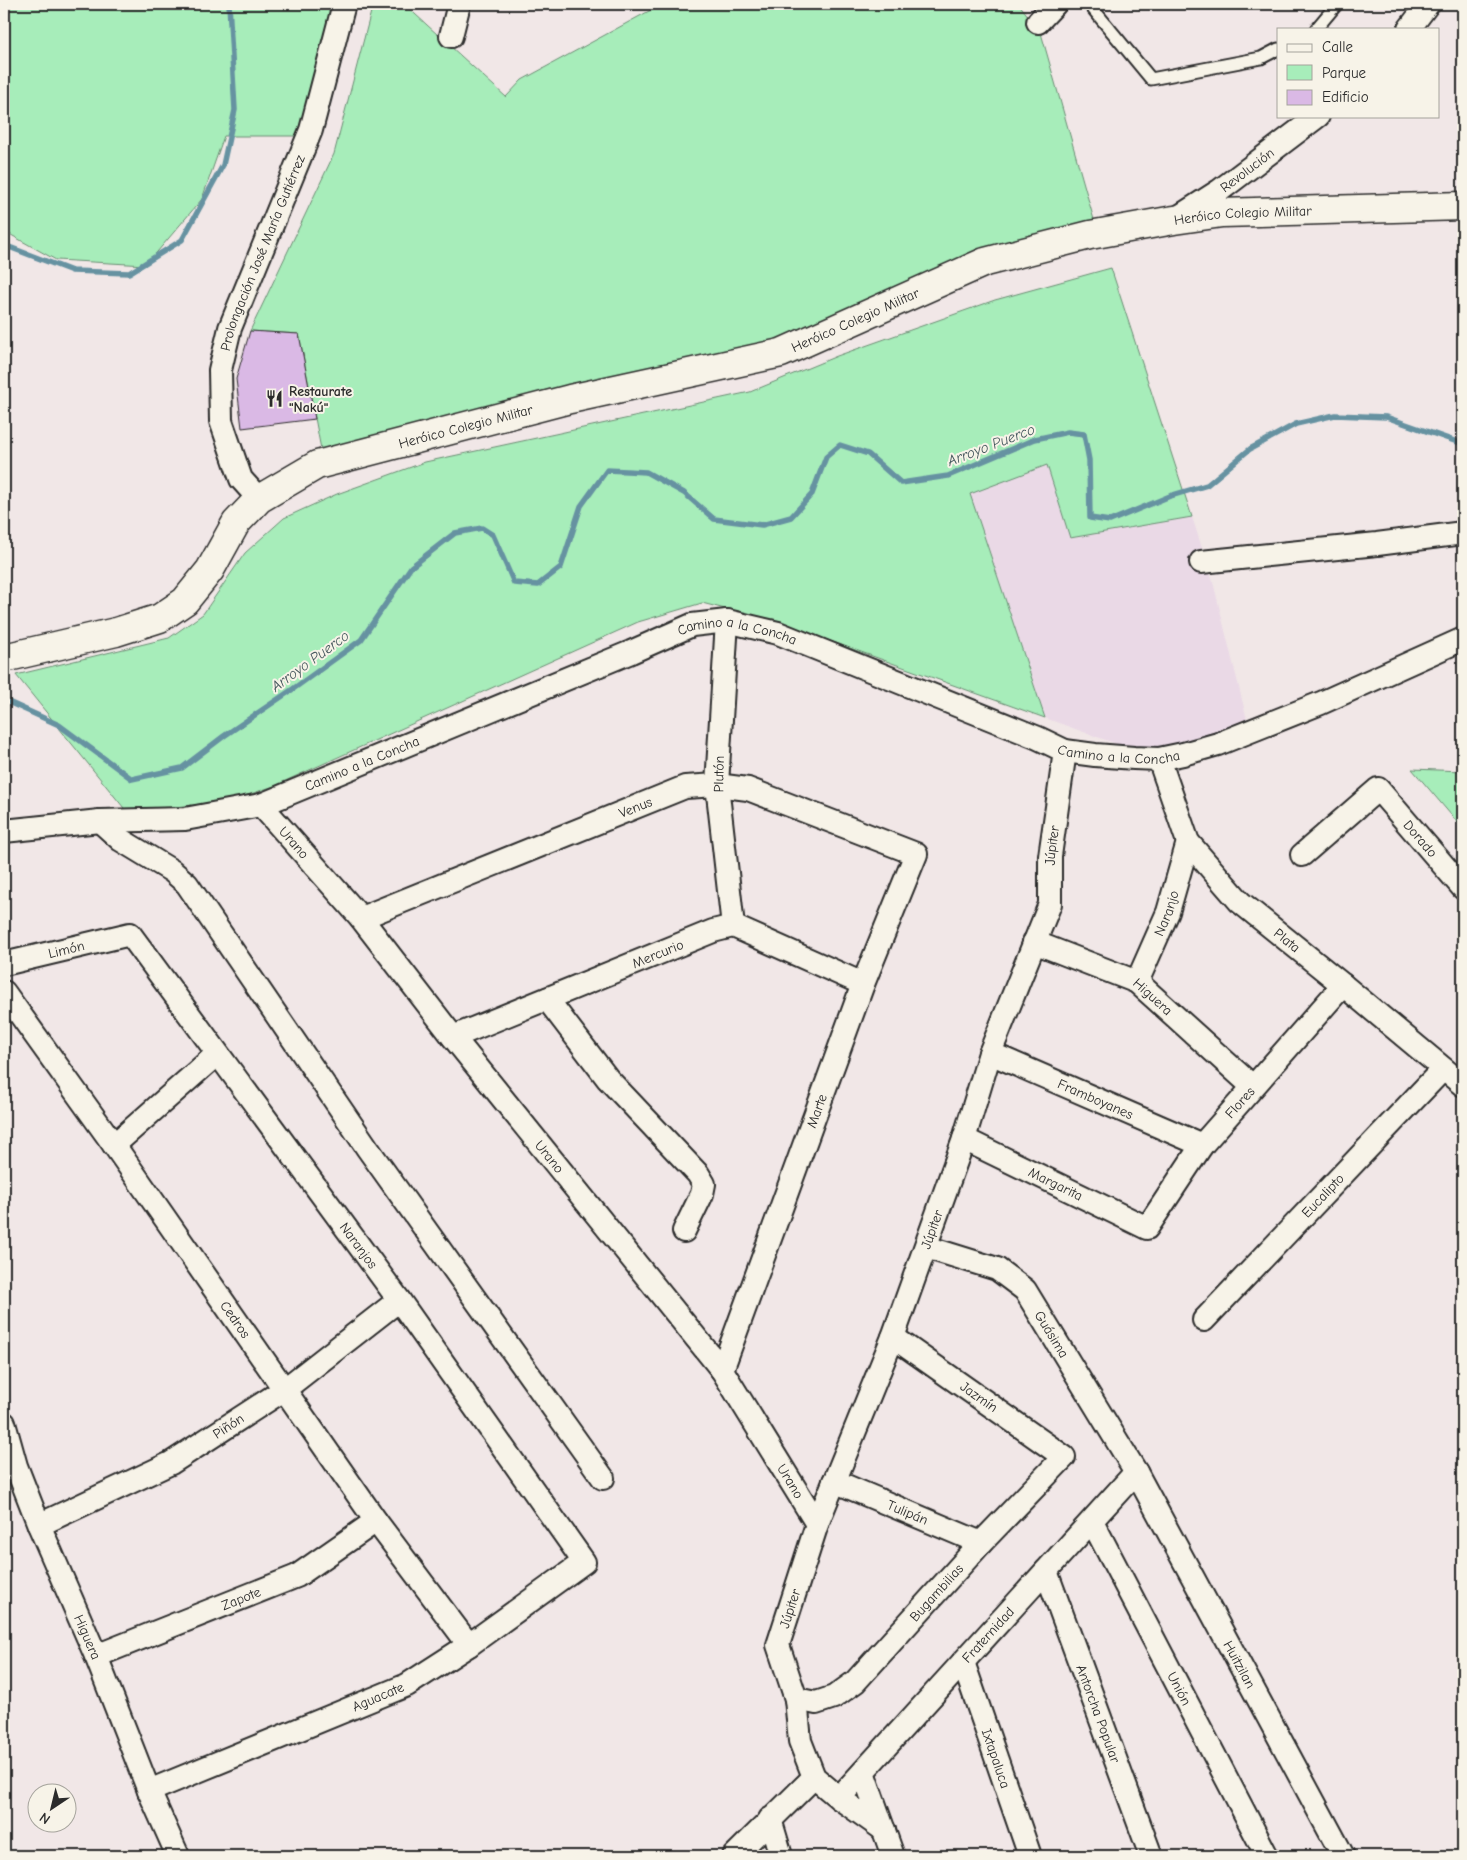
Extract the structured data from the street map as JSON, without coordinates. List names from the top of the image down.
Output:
{
  "streets": {
    "street": [
      "Revolución",
      "Heróico Colegio Militar",
      "Prolongación José María Gutiérrez",
      "Camino a la Concha",
      "Plutón",
      "Venus",
      "Dorado",
      "Urano",
      "Júpiter",
      "Naranjo",
      "Plata",
      "Limón",
      "Mercurio",
      "Higuera",
      "Framboyanes",
      "Flores",
      "Marte",
      "Margarita",
      "Eucalipto",
      "Naranjos",
      "Cedros",
      "Guásima",
      "Jazmín",
      "Piñón",
      "Tulipán",
      "Bugambilias",
      "Zapote",
      "Fraternidad",
      "Huitzilan",
      "Unión",
      "Aguacate",
      "Antorcha Popular",
      "Ixtapaluca"
    ]
  },
  "crossings": [
    ["Revolución", "Heróico Colegio Militar"],
    ["Heróico Colegio Militar", "Prolongación José María Gutiérrez"],
    ["Camino a la Concha", "Plutón"],
    ["Camino a la Concha", "Urano"],
    ["Camino a la Concha", "Júpiter"],
    ["Camino a la Concha", "Plata"],
    ["Plutón", "Venus"],
    ["Plutón", "Mercurio"],
    ["Venus", "Urano"],
    ["Venus", "Marte"],
    ["Urano", "Júpiter"],
    ["Urano", "Mercurio"],
    ["Urano", "Marte"],
    ["Júpiter", "Higuera"],
    ["Júpiter", "Framboyanes"],
    ["Júpiter", "Margarita"],
    ["Júpiter", "Guásima"],
    ["Júpiter", "Jazmín"],
    ["Júpiter", "Tulipán"],
    ["Júpiter", "Bugambilias"],
    ["Naranjo", "Plata"],
    ["Naranjo", "Higuera"],
    ["Plata", "Flores"],
    ["Plata", "Eucalipto"],
    ["Limón", "Naranjos"],
    ["Higuera", "Flores"],
    ["Higuera", "Piñón"],
    ["Higuera", "Zapote"],
    ["Higuera", "Aguacate"],
    ["Framboyanes", "Flores"],
    ["Flores", "Margarita"],
    ["Naranjos", "Piñón"],
    ["Naranjos", "Aguacate"],
    ["Cedros", "Piñón"],
    ["Cedros", "Zapote"],
    ["Cedros", "Aguacate"],
    ["Guásima", "Fraternidad"],
    ["Guásima", "Huitzilan"],
    ["Jazmín", "Bugambilias"],
    ["Tulipán", "Bugambilias"],
    ["Fraternidad", "Huitzilan"],
    ["Fraternidad", "Unión"],
    ["Fraternidad", "Antorcha Popular"],
    ["Fraternidad", "Ixtapaluca"]
  ],
  "water": ["Arroyo Puerco"],
  "places": {
    "restaurant": ["Restaurate \"Nakú\""]
  },
  "legend": ["Calle", "Parque", "Edificio"],
  "north": "bottom left"
}
